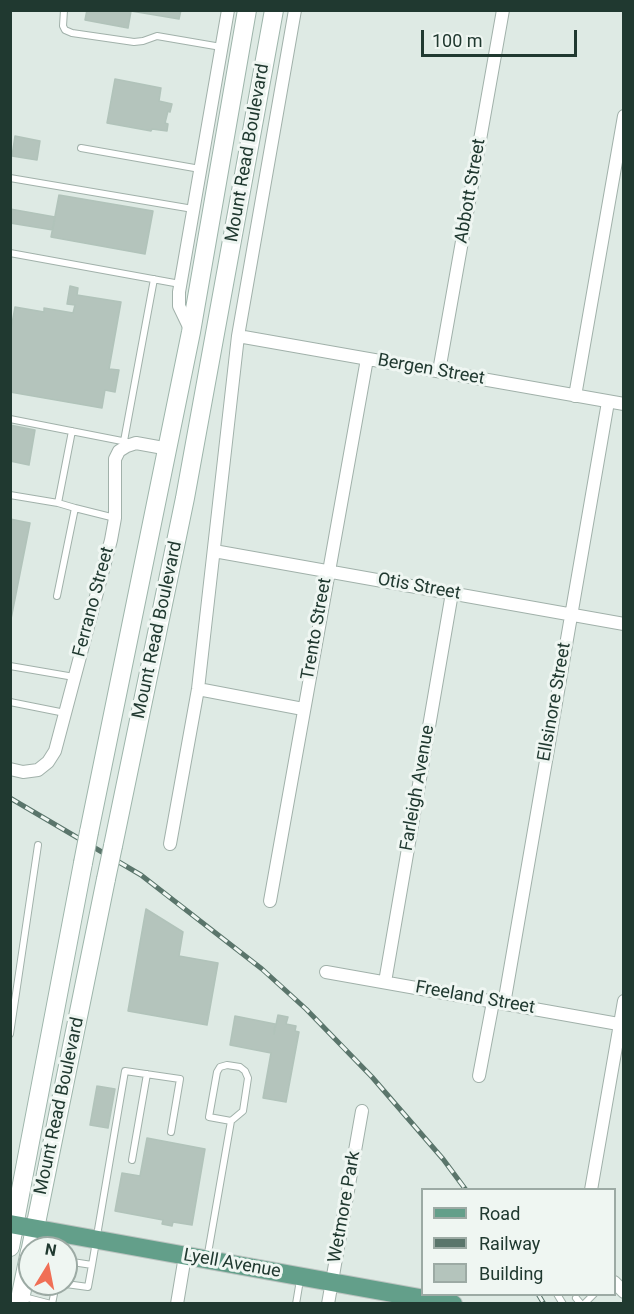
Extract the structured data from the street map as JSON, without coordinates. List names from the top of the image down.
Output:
{
  "streets": {
    "main road": ["Mount Read Boulevard", "Lyell Avenue"],
    "street": [
      "Abbott Street",
      "Bergen Street",
      "Otis Street",
      "Ferrano Street",
      "Trento Street",
      "Ellsinore Street",
      "Farleigh Avenue",
      "Freeland Street",
      "Wetmore Park"
    ]
  },
  "crossings": [
    ["Mount Read Boulevard", "Bergen Street"],
    ["Mount Read Boulevard", "Otis Street"],
    ["Mount Read Boulevard", "Lyell Avenue"],
    ["Abbott Street", "Bergen Street"],
    ["Bergen Street", "Trento Street"],
    ["Bergen Street", "Ellsinore Street"],
    ["Otis Street", "Trento Street"],
    ["Otis Street", "Ellsinore Street"],
    ["Otis Street", "Farleigh Avenue"],
    ["Ellsinore Street", "Freeland Street"],
    ["Farleigh Avenue", "Freeland Street"],
    ["Wetmore Park", "Lyell Avenue"]
  ],
  "legend": ["Road", "Railway", "Building"],
  "scale_bar": "100 m",
  "north": "top"
}
